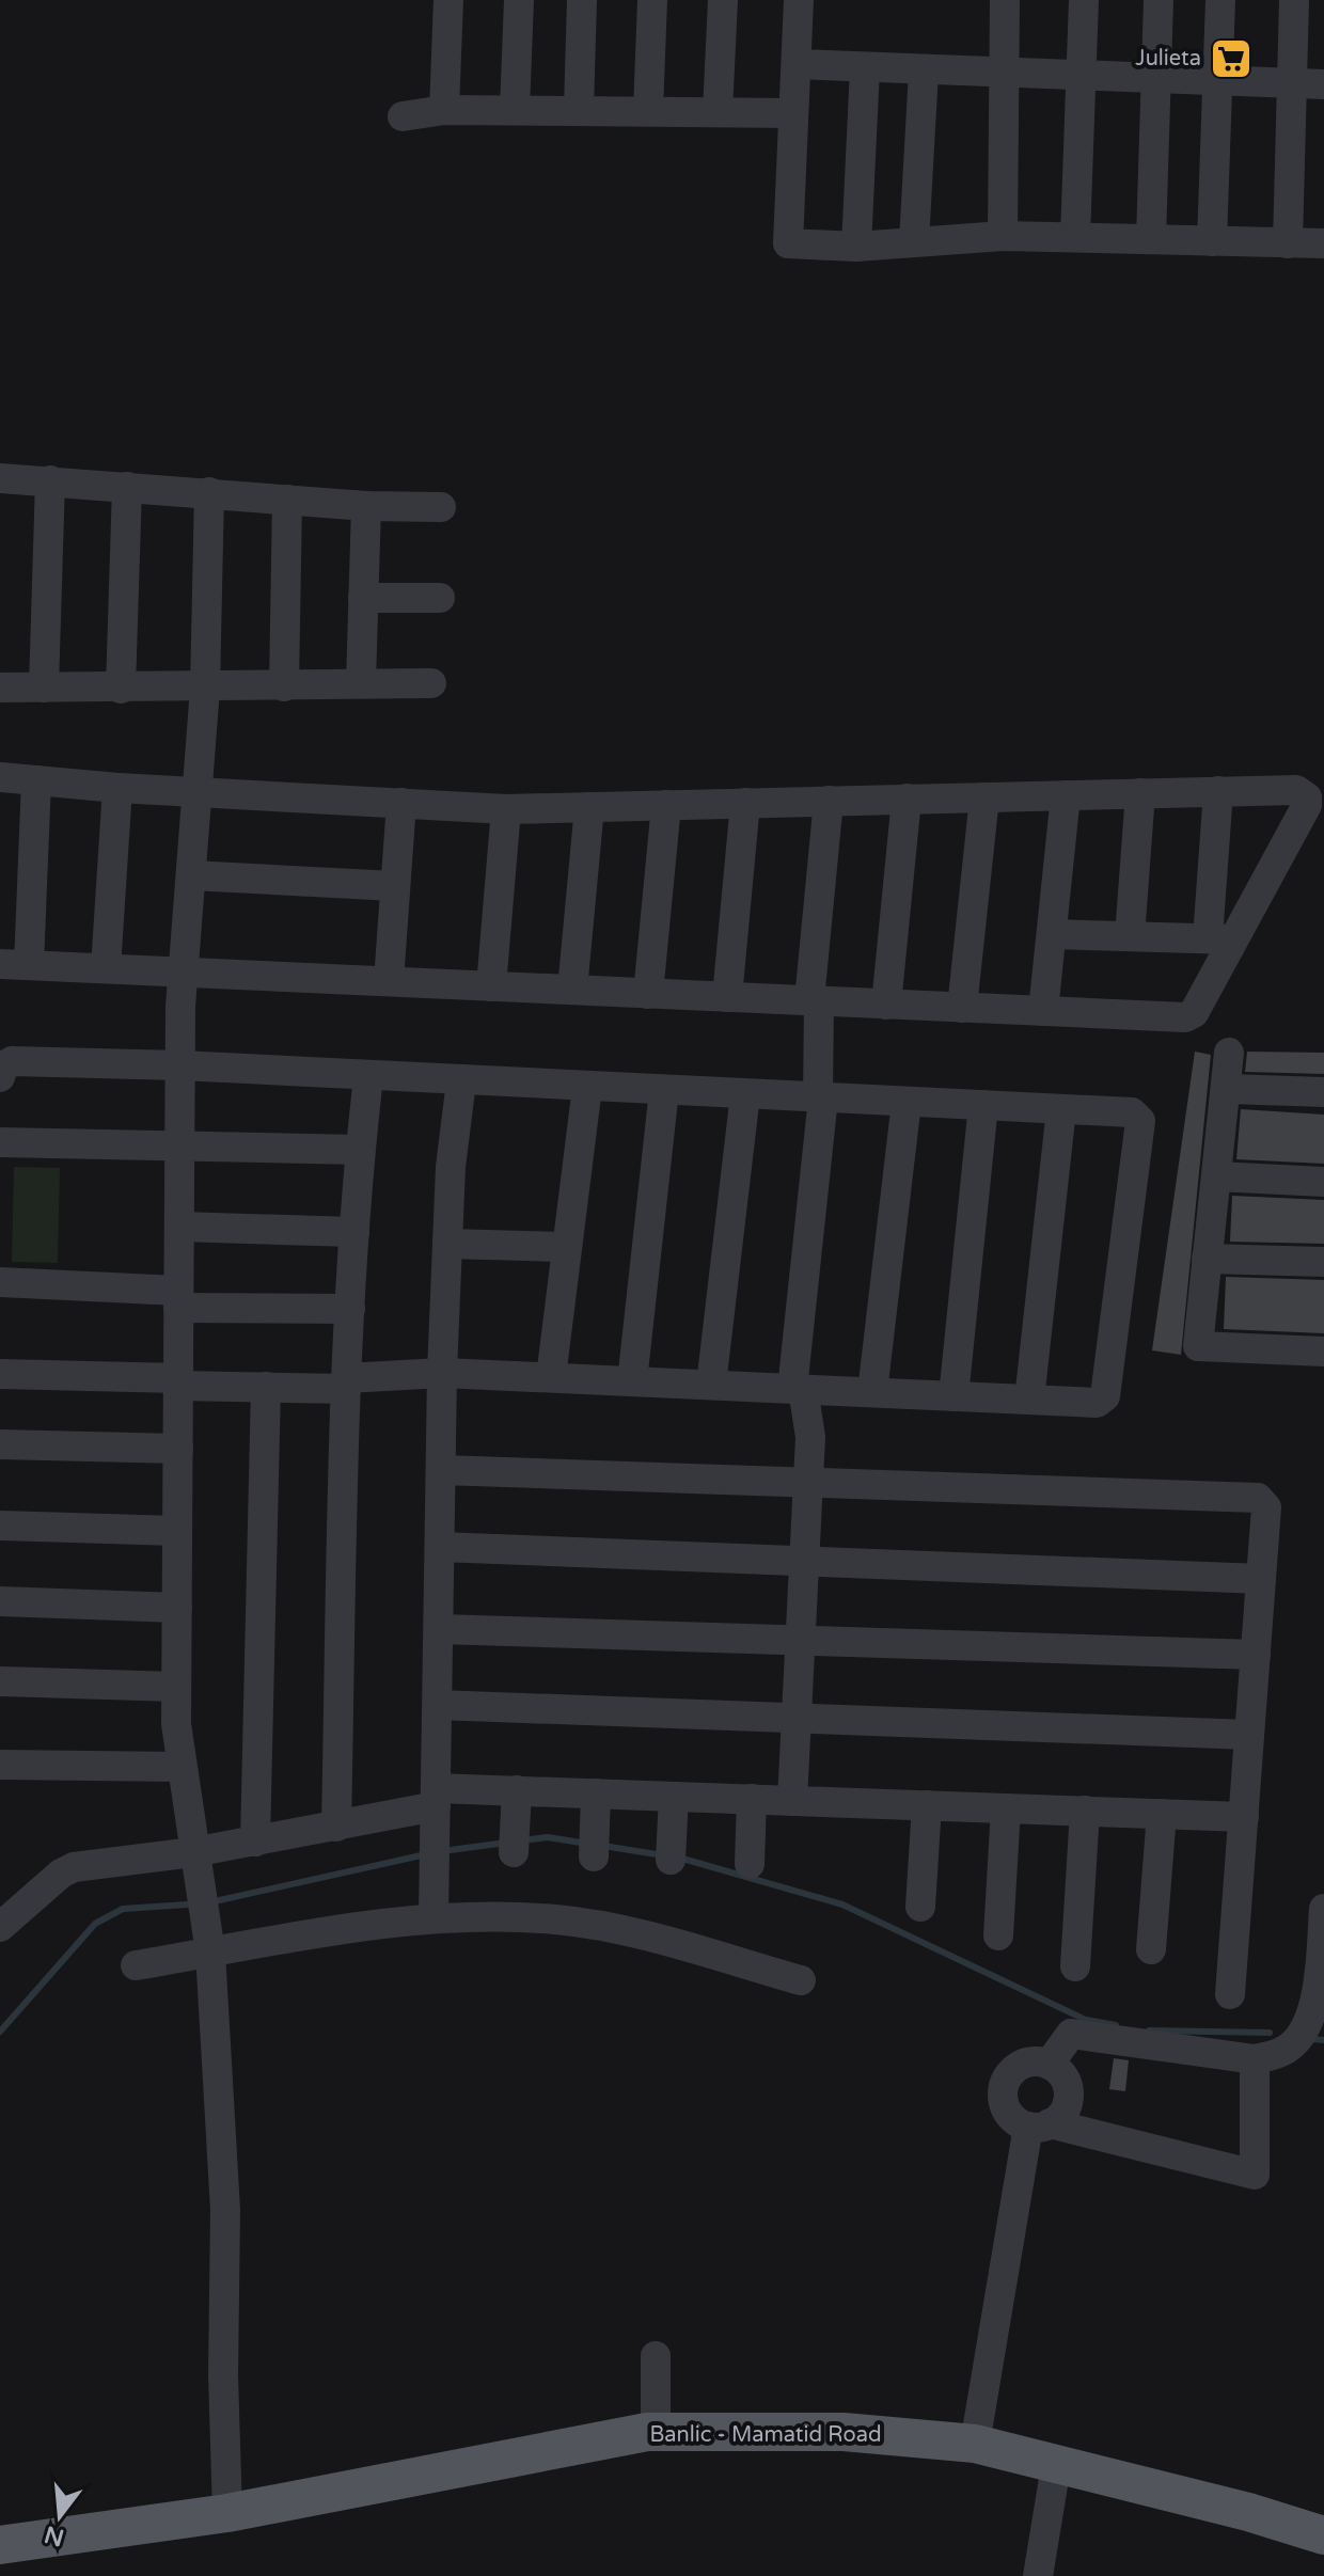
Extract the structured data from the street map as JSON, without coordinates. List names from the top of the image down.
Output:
{
  "streets": {
    "main road": ["Banlic - Mamatid Road"]
  },
  "places": {
    "supermarket": ["Julieta"]
  },
  "north": "bottom"
}
